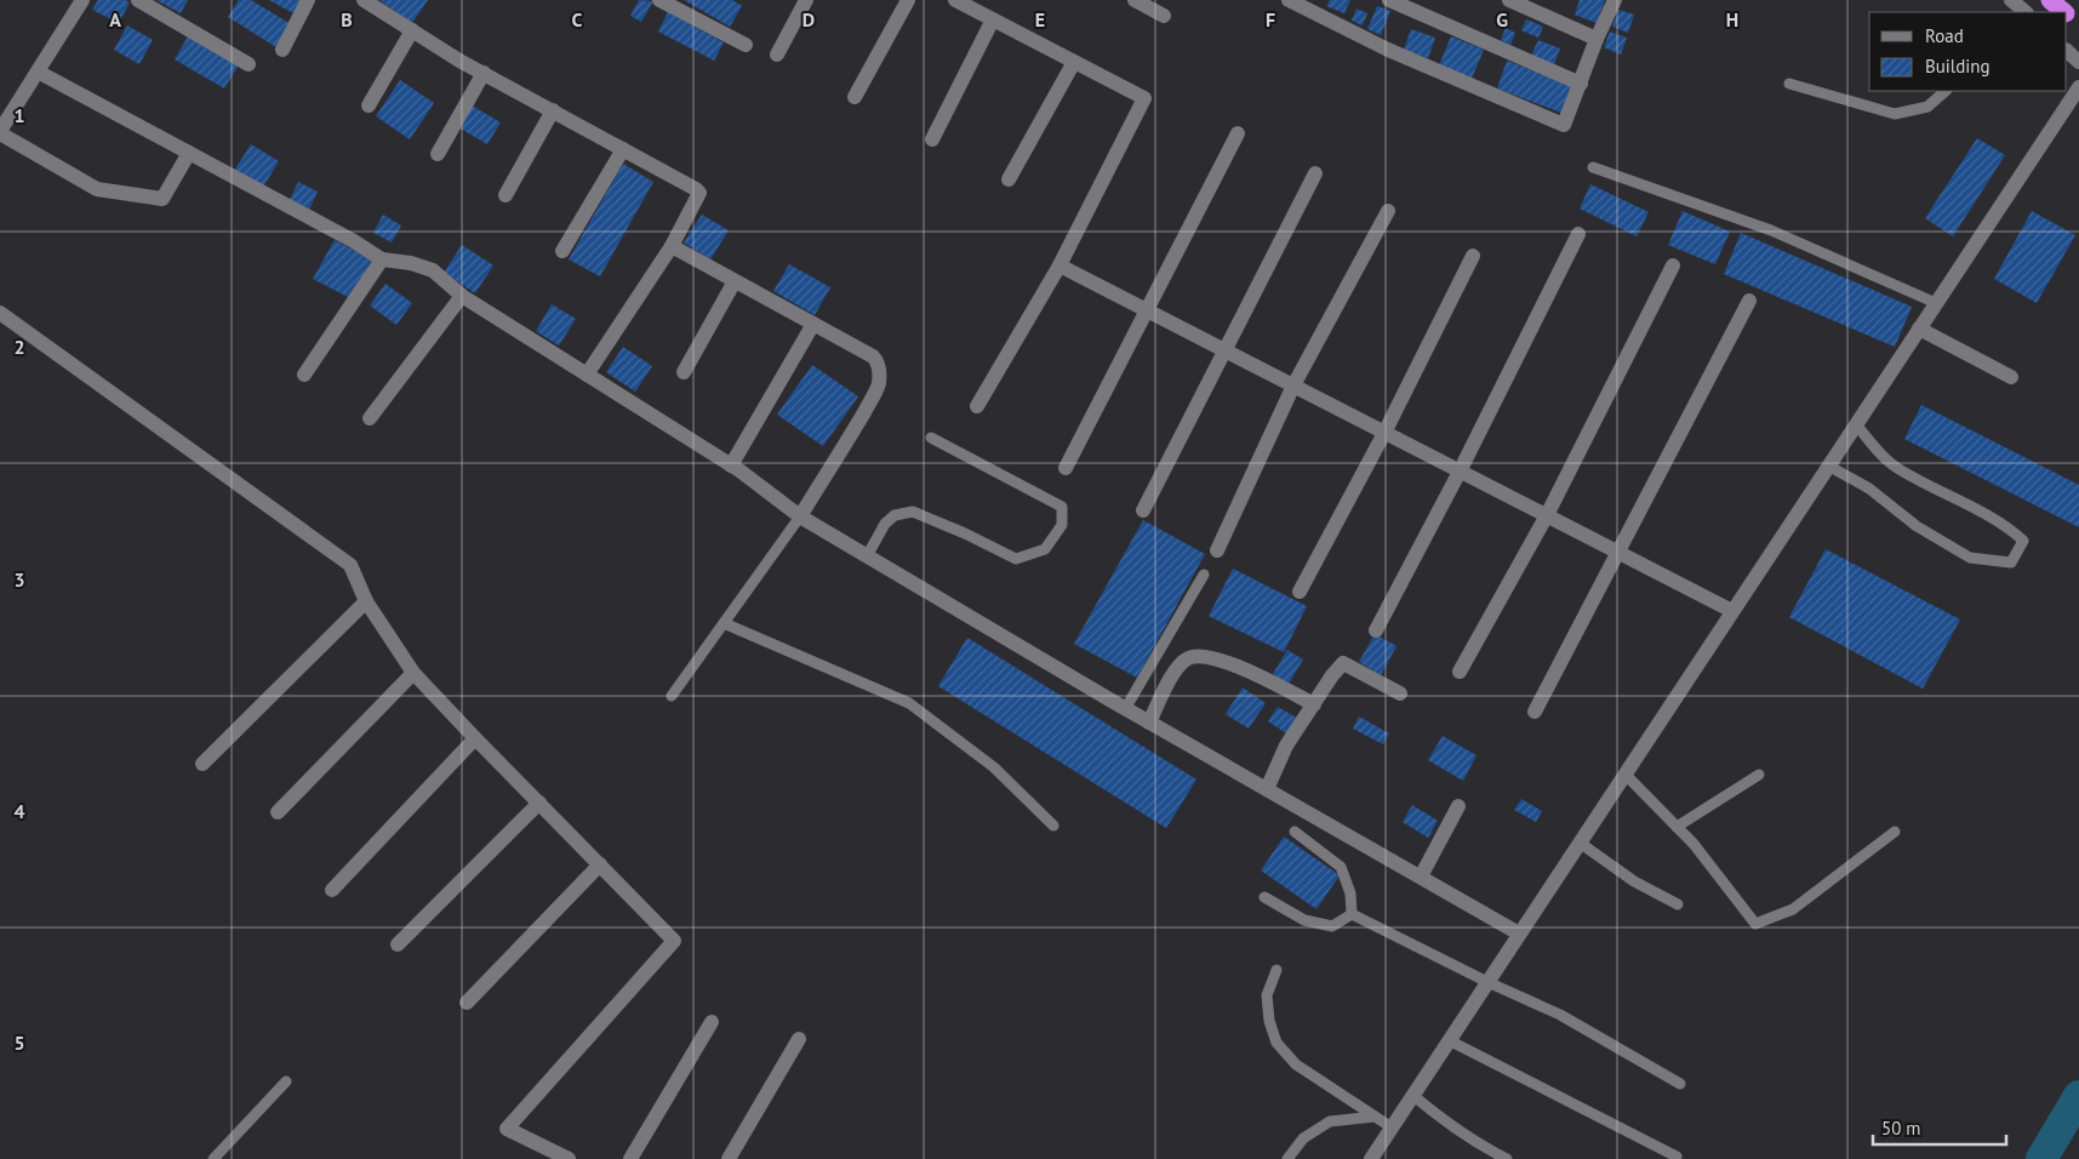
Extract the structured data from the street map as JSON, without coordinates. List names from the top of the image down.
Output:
{
  "legend": ["Road", "Building"],
  "scale_bar": "50 m",
  "grid": {
    "columns": [
      "A",
      "B",
      "C",
      "D",
      "E",
      "F",
      "G",
      "H"
    ],
    "rows": [
      "1",
      "2",
      "3",
      "4",
      "5"
    ]
  }
}
